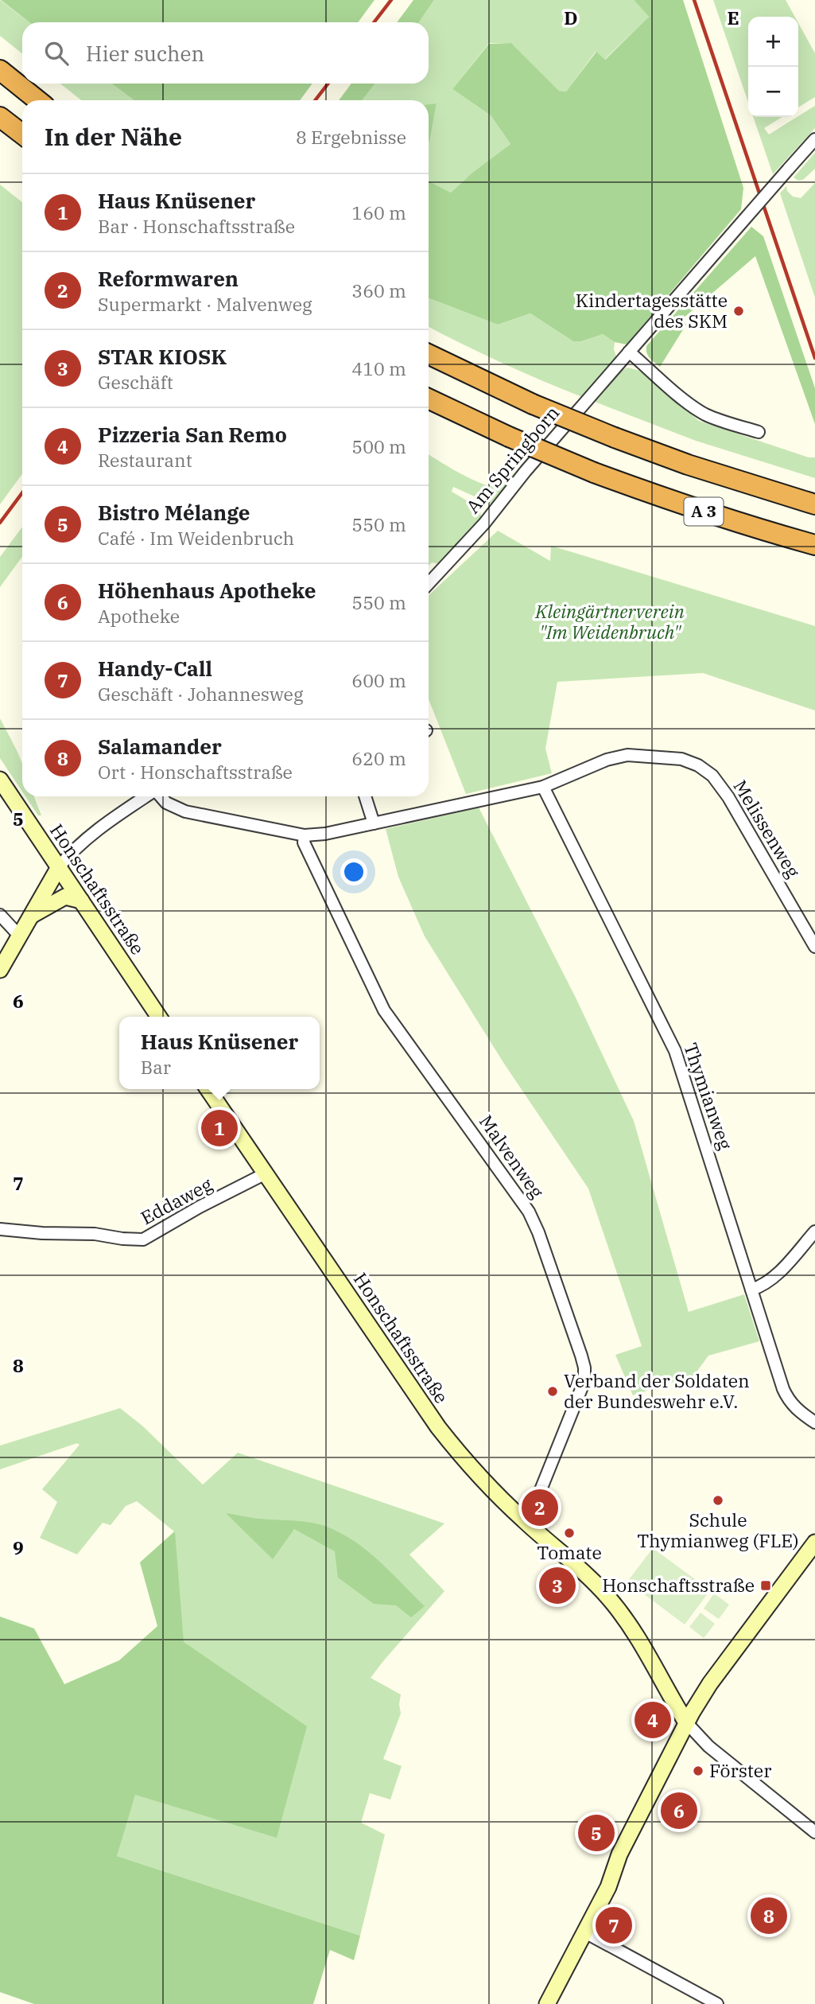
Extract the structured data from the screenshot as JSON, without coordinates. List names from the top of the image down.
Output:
{
  "streets": {
    "highway": ["A 3"],
    "street": [
      "Am Springborn",
      "Melissenweg",
      "Honschaftsstraße",
      "Thymianweg",
      "Malvenweg",
      "Eddaweg"
    ]
  },
  "crossings": [
    ["Melissenweg", "Thymianweg"],
    ["Melissenweg", "Malvenweg"],
    ["Honschaftsstraße", "Malvenweg"],
    ["Honschaftsstraße", "Eddaweg"]
  ],
  "parks": ["Kleingärtnerverein \"Im Weidenbruch\""],
  "places": {
    "other": [
      "Kindertagesstätte des SKM",
      "Verband der Soldaten der Bundeswehr e.V.",
      "Schule Thymianweg (FLE)",
      "Tomate",
      "Förster"
    ],
    "transit": ["Honschaftsstraße"]
  },
  "page": {
    "map_buttons": ["+", "−"],
    "search": "Hier suchen",
    "heading": ["In der Nähe", "8 Ergebnisse"],
    "list": [
      {
        "mark": "1",
        "name": "Haus Knüsener",
        "note": "Bar · Honschaftsstraße",
        "value": "160 m"
      },
      {
        "mark": "2",
        "name": "Reformwaren",
        "note": "Supermarkt · Malvenweg",
        "value": "360 m"
      },
      {
        "mark": "3",
        "name": "STAR KIOSK",
        "note": "Geschäft",
        "value": "410 m"
      },
      {
        "mark": "4",
        "name": "Pizzeria San Remo",
        "note": "Restaurant",
        "value": "500 m"
      },
      {
        "mark": "5",
        "name": "Bistro Mélange",
        "note": "Café · Im Weidenbruch",
        "value": "550 m"
      },
      {
        "mark": "6",
        "name": "Höhenhaus Apotheke",
        "note": "Apotheke",
        "value": "550 m"
      },
      {
        "mark": "7",
        "name": "Handy-Call",
        "note": "Geschäft · Johannesweg",
        "value": "600 m"
      },
      {
        "mark": "8",
        "name": "Salamander",
        "note": "Ort · Honschaftsstraße",
        "value": "620 m"
      }
    ],
    "popup": ["Haus Knüsener", "Bar"],
    "pins": [
      "1",
      "2",
      "3",
      "4",
      "6",
      "5",
      "8",
      "7"
    ]
  },
  "grid": {
    "columns": ["D", "E"],
    "rows": [
      "5",
      "6",
      "7",
      "8",
      "9"
    ]
  }
}
